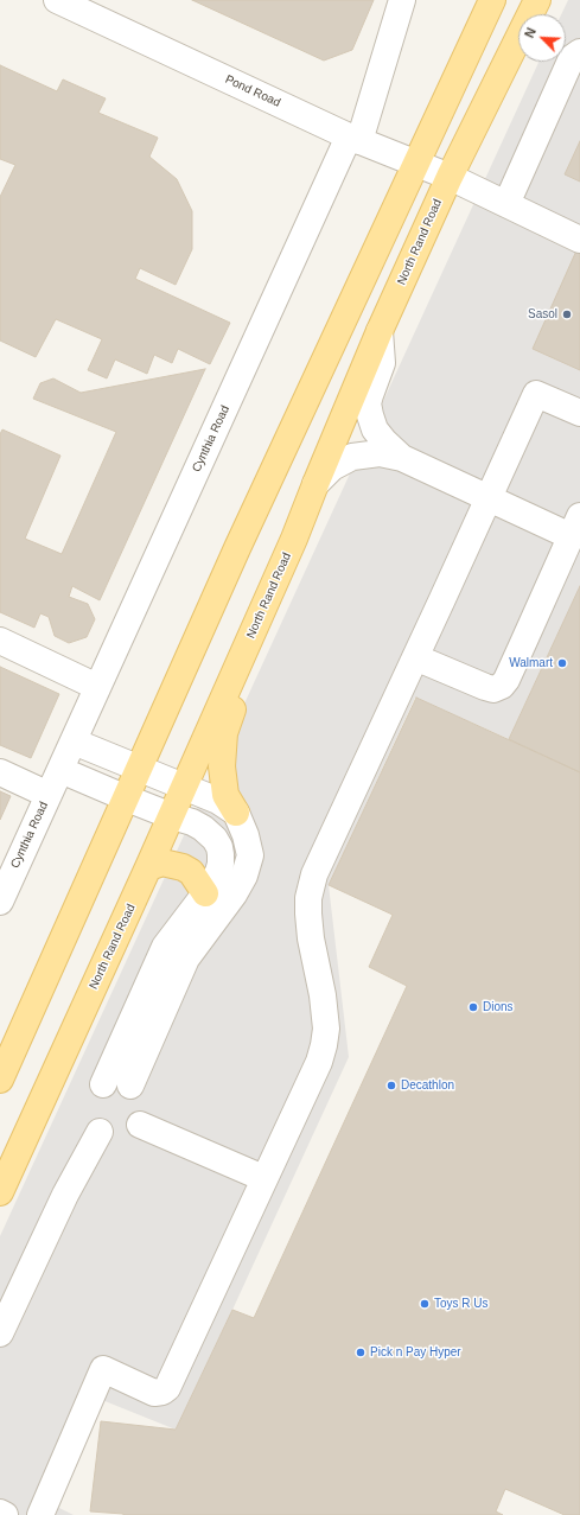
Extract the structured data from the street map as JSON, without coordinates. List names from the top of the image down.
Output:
{
  "streets": {
    "main road": ["North Rand Road"],
    "street": ["Pond Road", "Cynthia Road"]
  },
  "crossings": [
    ["Pond Road", "North Rand Road"],
    ["Pond Road", "Cynthia Road"]
  ],
  "places": [
    "Sasol",
    "Walmart",
    "Dions",
    "Decathlon",
    "Toys R Us",
    "Pick n Pay Hyper"
  ],
  "north": "top left"
}
